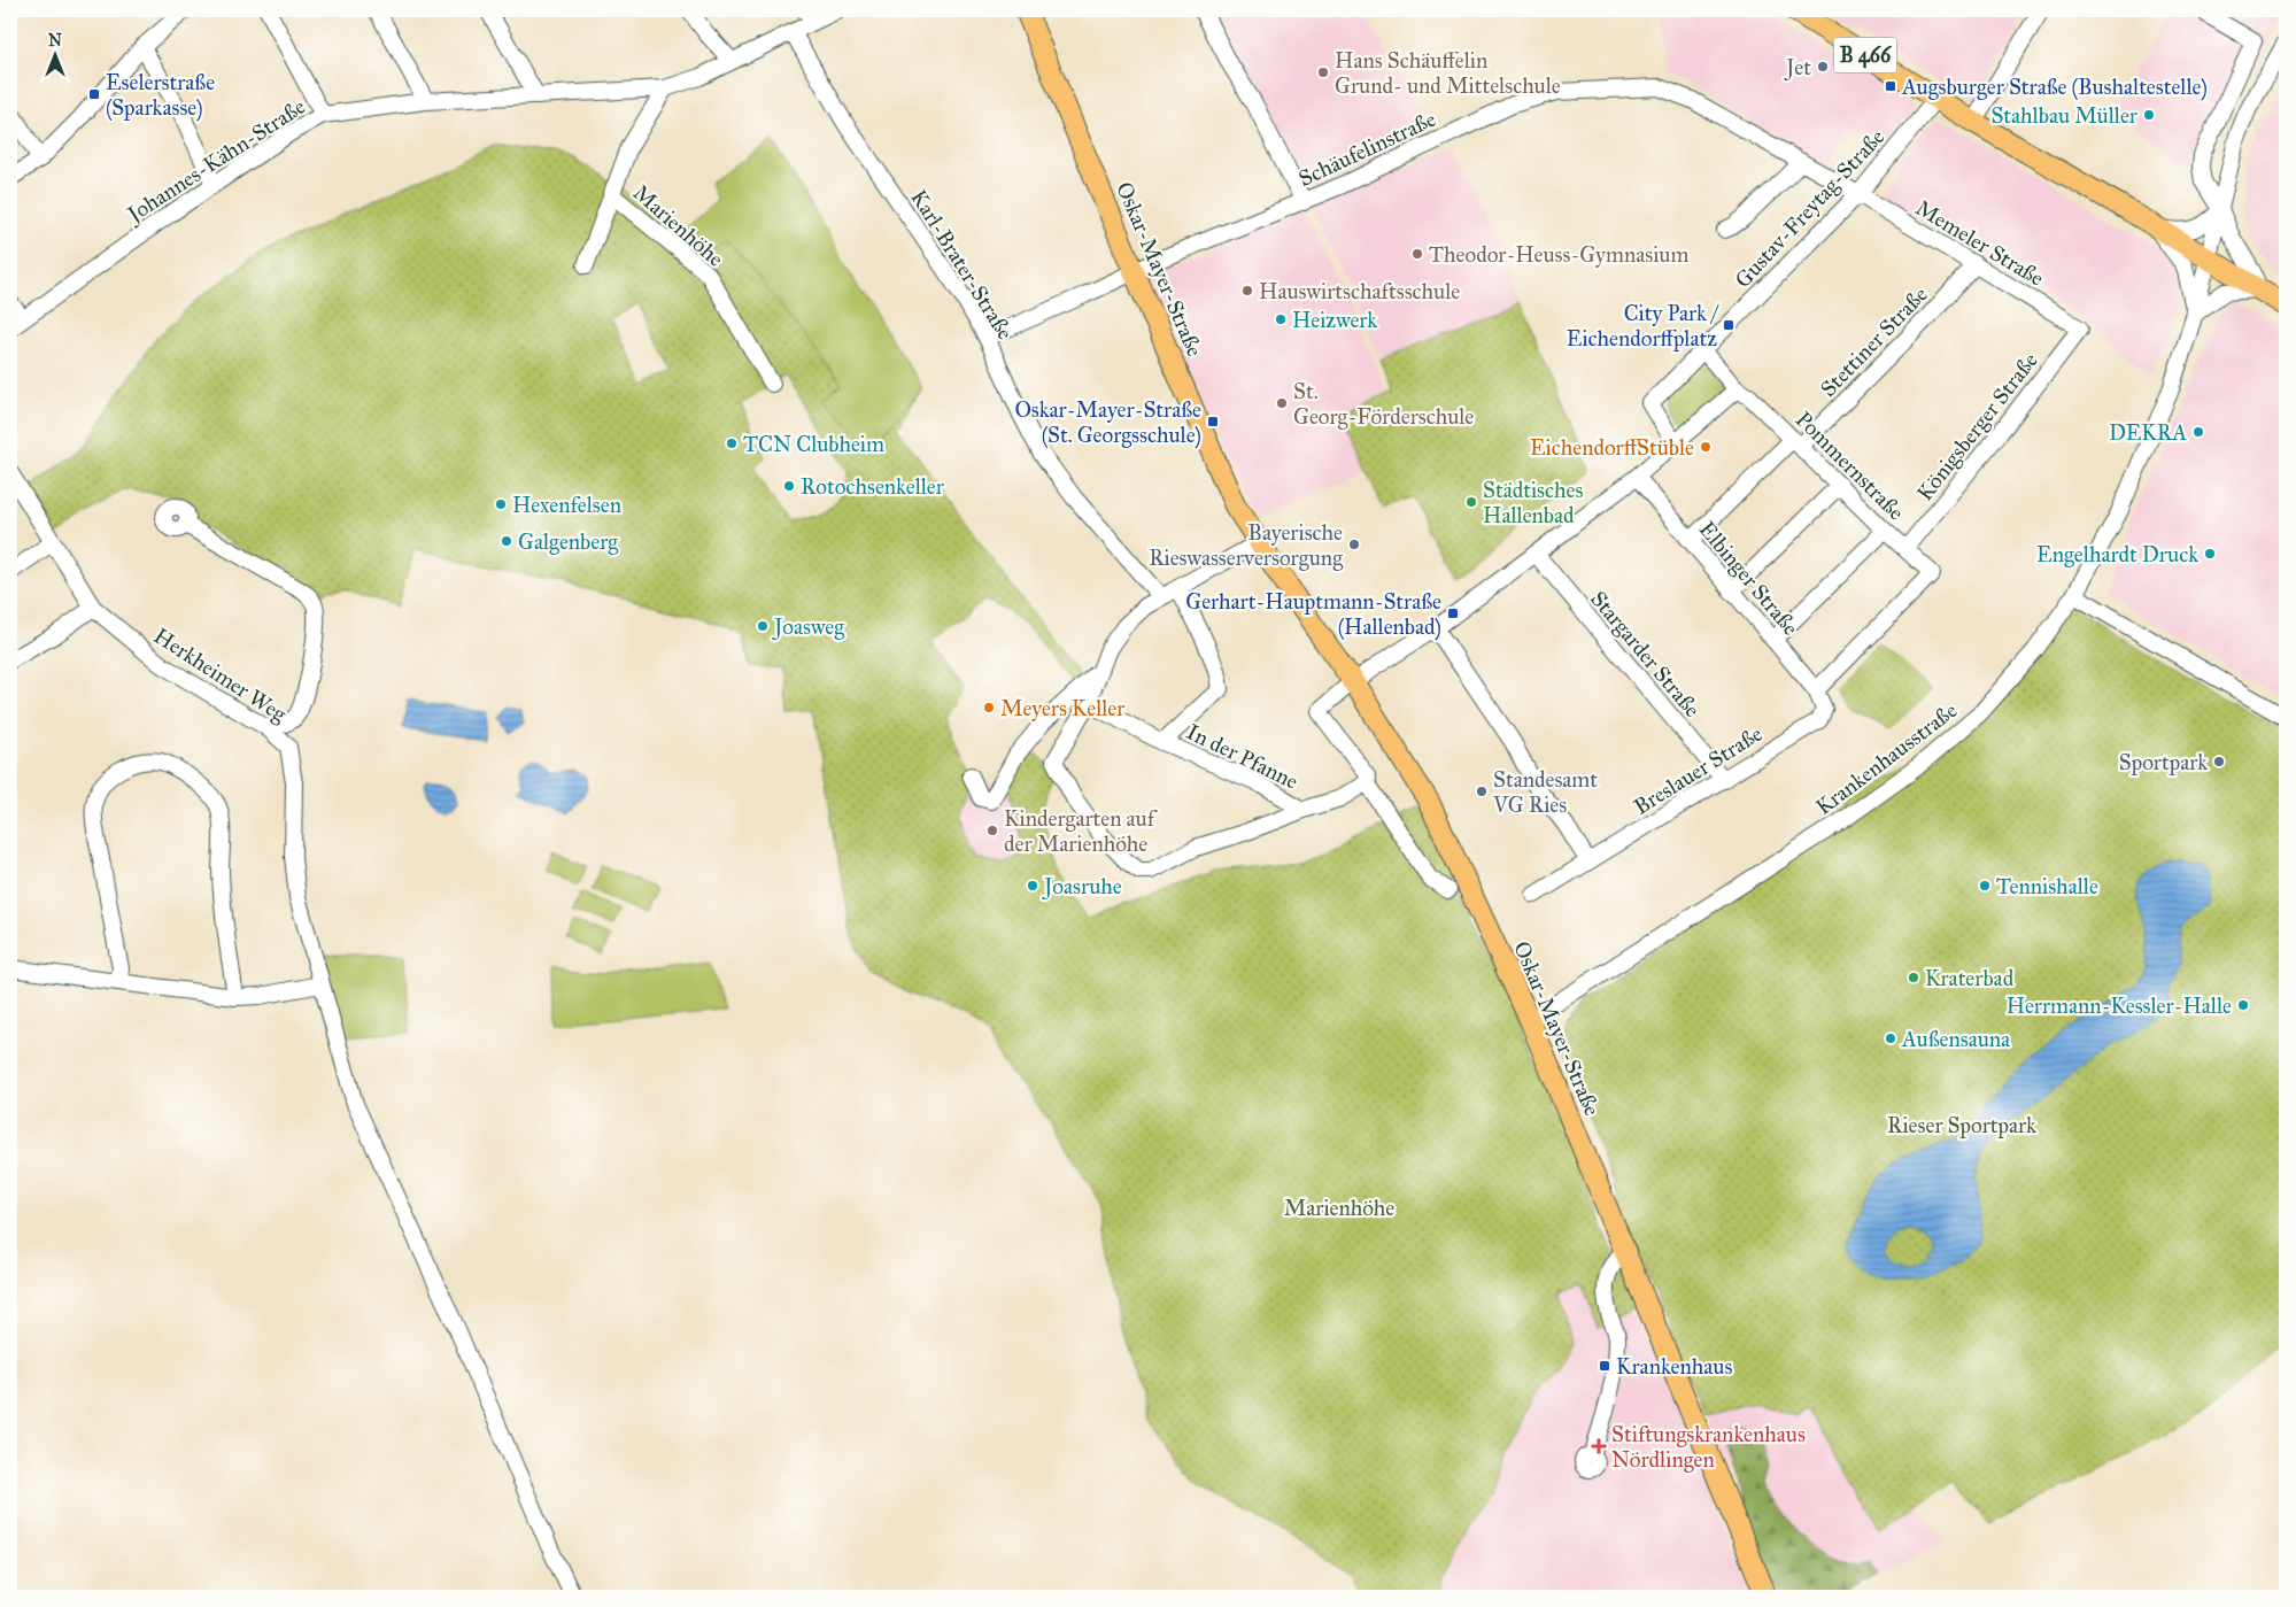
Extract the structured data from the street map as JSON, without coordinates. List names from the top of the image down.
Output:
{
  "streets": {
    "main road": ["B 466", "Oskar-Mayer-Straße"],
    "street": [
      "Schäufelinstraße",
      "Johannes-Kähn-Straße",
      "Gustav-Freytag-Straße",
      "Marienhöhe",
      "Memeler Straße",
      "Karl-Brater-Straße",
      "Stettiner Straße",
      "Königsberger Straße",
      "Pommernstraße",
      "Elbinger Straße",
      "Stargarder Straße",
      "Herkheimer Weg",
      "In der Pfanne",
      "Krankenhausstraße",
      "Breslauer Straße"
    ]
  },
  "crossings": [
    ["B 466", "Gustav-Freytag-Straße"],
    ["B 466", "Krankenhausstraße"],
    ["Schäufelinstraße", "Gustav-Freytag-Straße"],
    ["Schäufelinstraße", "Memeler Straße"],
    ["Schäufelinstraße", "Karl-Brater-Straße"],
    ["Schäufelinstraße", "Oskar-Mayer-Straße"],
    ["Gustav-Freytag-Straße", "Memeler Straße"],
    ["Gustav-Freytag-Straße", "Pommernstraße"],
    ["Memeler Straße", "Stettiner Straße"],
    ["Memeler Straße", "Königsberger Straße"],
    ["Karl-Brater-Straße", "In der Pfanne"],
    ["Oskar-Mayer-Straße", "In der Pfanne"],
    ["Oskar-Mayer-Straße", "Krankenhausstraße"],
    ["Stettiner Straße", "Pommernstraße"],
    ["Stettiner Straße", "Elbinger Straße"],
    ["Königsberger Straße", "Pommernstraße"],
    ["Pommernstraße", "Elbinger Straße"],
    ["Elbinger Straße", "Breslauer Straße"],
    ["Stargarder Straße", "Breslauer Straße"]
  ],
  "parks": ["Rieser Sportpark", "Marienhöhe"],
  "places": {
    "other": [
      "Jet",
      "Hans Schäuffelin Grund- und Mittelschule",
      "Stahlbau Müller",
      "Theodor-Heuss-Gymnasium",
      "Hauswirtschaftsschule",
      "Heizwerk",
      "St. Georg-Förderschule",
      "DEKRA",
      "TCN Clubheim",
      "EichendorffStüble",
      "Rotochsenkeller",
      "Städtisches Hallenbad",
      "Hexenfelsen",
      "Galgenberg",
      "Bayerische Rieswasserversorgung",
      "Engelhardt Druck",
      "Joasweg",
      "Meyers Keller",
      "Sportpark",
      "Standesamt VG Ries",
      "Kindergarten auf der Marienhöhe",
      "Joasruhe",
      "Tennishalle",
      "Kraterbad",
      "Herrmann-Kessler-Halle",
      "Außensauna"
    ],
    "transit": [
      "Augsburger Straße (Bushaltestelle)",
      "Eselerstraße (Sparkasse)",
      "City Park / Eichendorffplatz",
      "Oskar-Mayer-Straße (St. Georgsschule)",
      "Gerhart-Hauptmann-Straße (Hallenbad)",
      "Krankenhaus"
    ],
    "health": ["Stiftungskrankenhaus Nördlingen"]
  },
  "north": "top"
}
